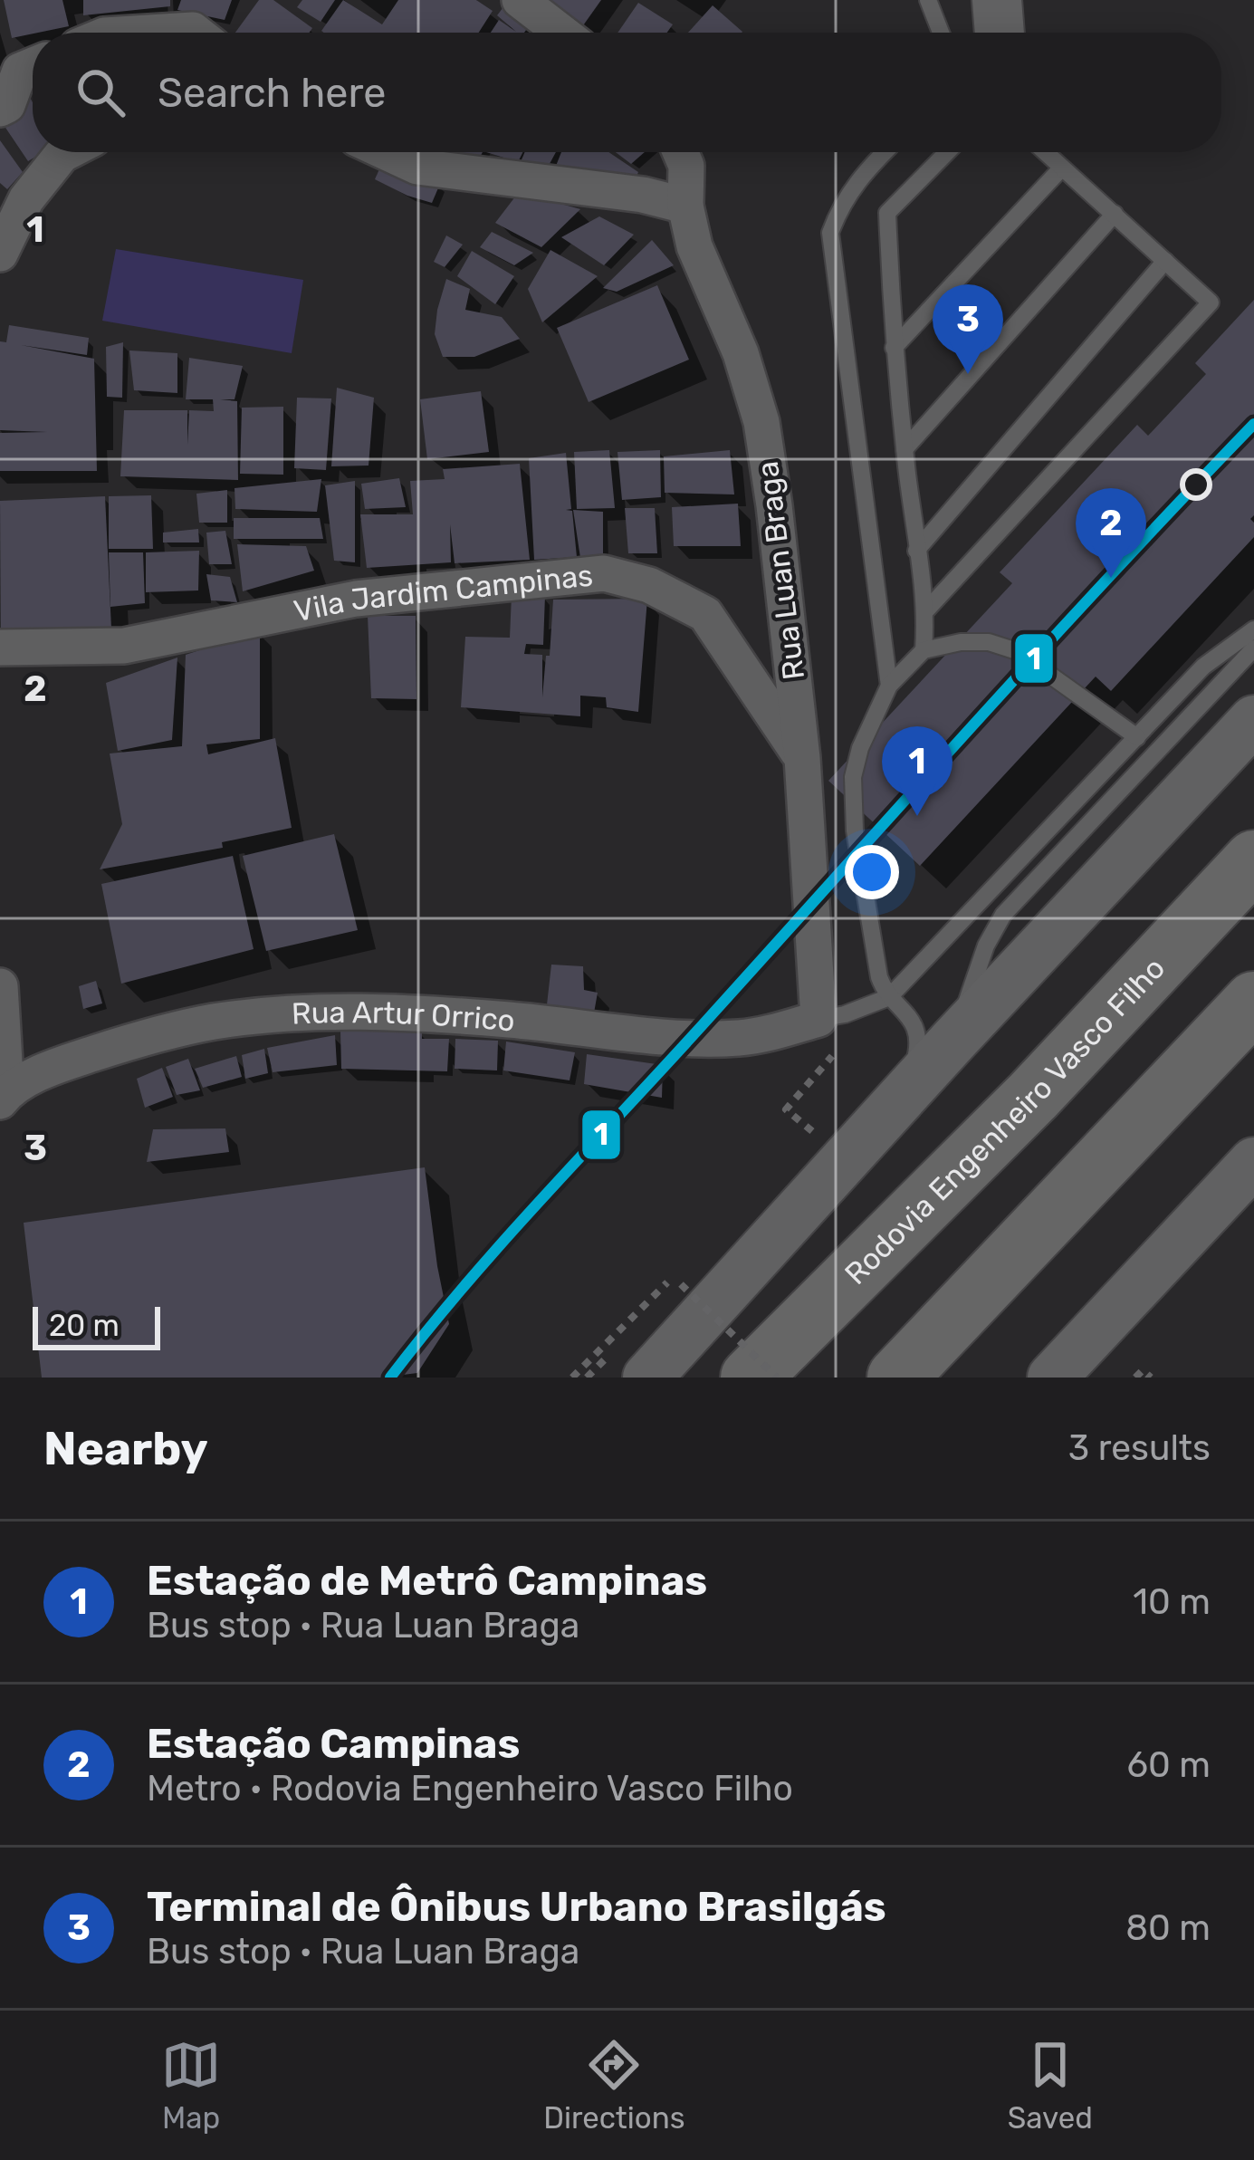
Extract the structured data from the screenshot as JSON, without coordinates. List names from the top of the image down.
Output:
{
  "streets": {
    "highway": ["Rodovia Engenheiro Vasco Filho"],
    "street": ["Rua Luan Braga", "Vila Jardim Campinas", "Rua Artur Orrico"]
  },
  "crossings": [
    ["Rua Luan Braga", "Vila Jardim Campinas"],
    ["Rua Luan Braga", "Rua Artur Orrico"]
  ],
  "lines": ["transit line 1"],
  "scale_bar": "20 m",
  "page": {
    "search": "Search here",
    "pins": ["3", "2", "1"],
    "scale": "20 m",
    "heading": ["Nearby", "3 results"],
    "list": [
      {
        "mark": "1",
        "name": "Estação de Metrô Campinas",
        "note": "Bus stop · Rua Luan Braga",
        "value": "10 m"
      },
      {
        "mark": "2",
        "name": "Estação Campinas",
        "note": "Metro · Rodovia Engenheiro Vasco Filho",
        "value": "60 m"
      },
      {
        "mark": "3",
        "name": "Terminal de Ônibus Urbano Brasilgás",
        "note": "Bus stop · Rua Luan Braga",
        "value": "80 m"
      }
    ],
    "nav": ["Map", "Directions", "Saved"]
  },
  "grid": {
    "rows": ["1", "2", "3"]
  }
}
